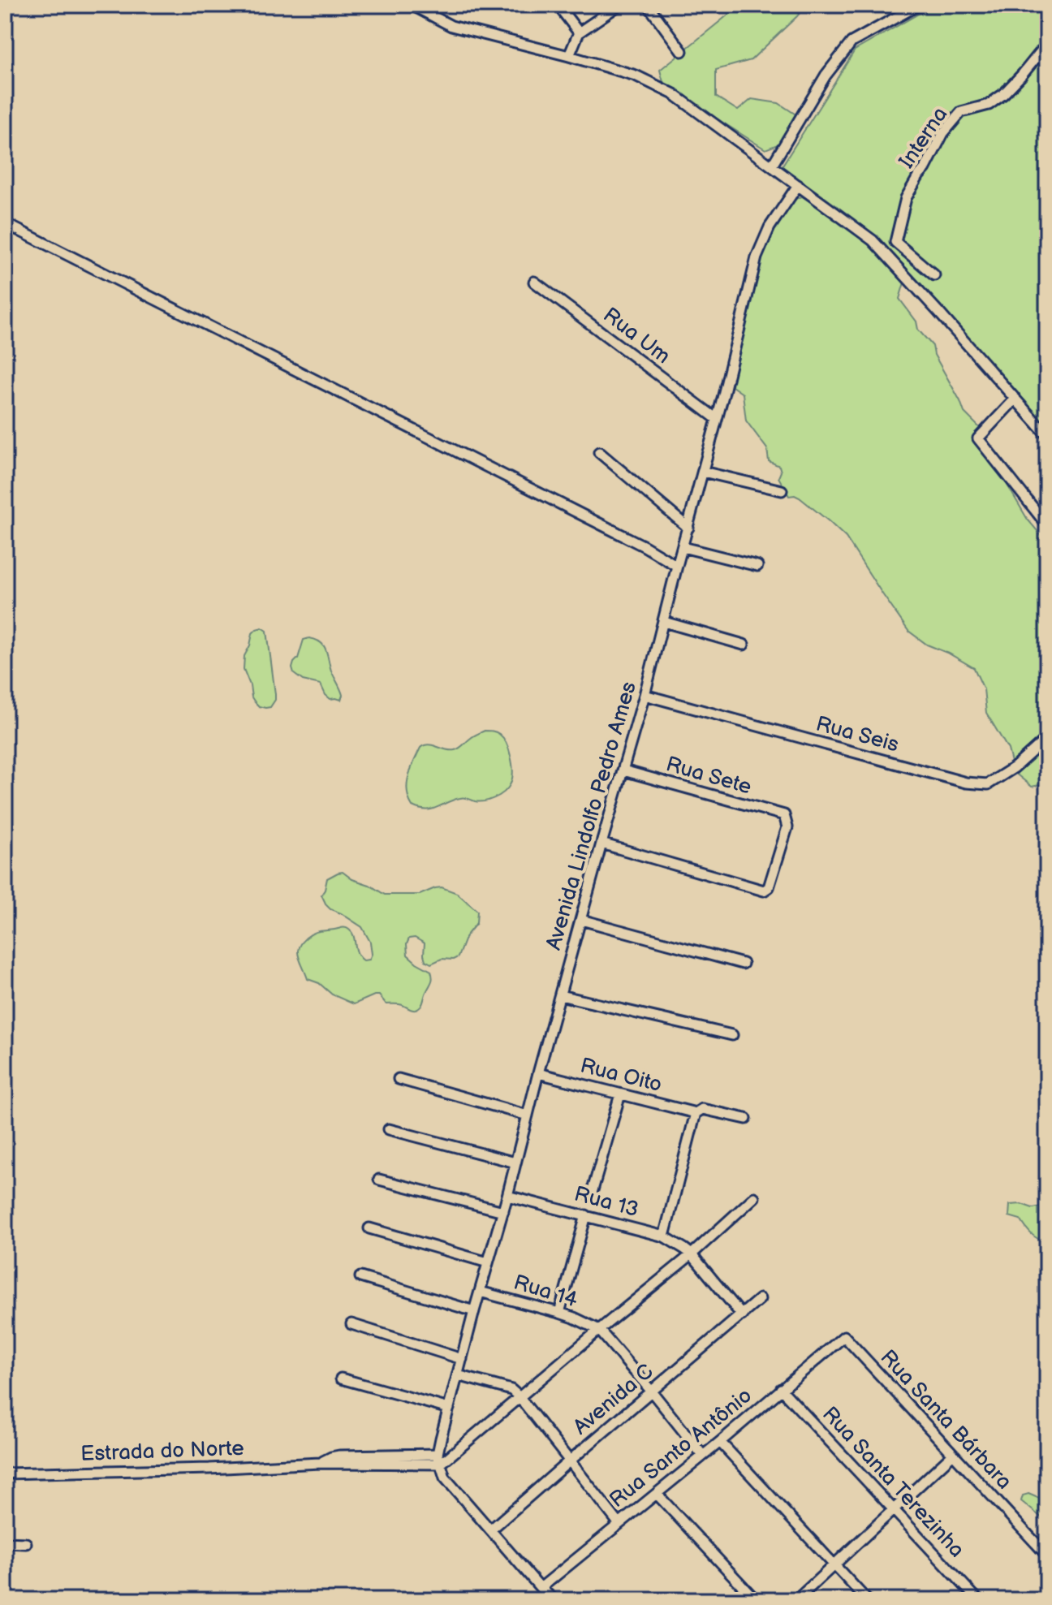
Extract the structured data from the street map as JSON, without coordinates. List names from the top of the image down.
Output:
{
  "streets": {
    "street": [
      "Interna",
      "Rua Um",
      "Rua Seis",
      "Rua Sete",
      "Avenida Lindolfo Pedro Ames",
      "Rua Oito",
      "Rua 13",
      "Rua 14",
      "Avenida C",
      "Rua Santa Bárbara",
      "Rua Santo Antônio",
      "Estrada do Norte",
      "Rua Santa Terezinha"
    ]
  },
  "crossings": [
    ["Rua Um", "Avenida Lindolfo Pedro Ames"],
    ["Rua Seis", "Avenida Lindolfo Pedro Ames"],
    ["Rua Sete", "Avenida Lindolfo Pedro Ames"],
    ["Avenida Lindolfo Pedro Ames", "Rua Oito"],
    ["Avenida Lindolfo Pedro Ames", "Rua 13"],
    ["Avenida Lindolfo Pedro Ames", "Rua 14"],
    ["Avenida Lindolfo Pedro Ames", "Estrada do Norte"],
    ["Rua 13", "Avenida C"],
    ["Rua Santa Bárbara", "Rua Santo Antônio"],
    ["Rua Santo Antônio", "Rua Santa Terezinha"]
  ]
}
